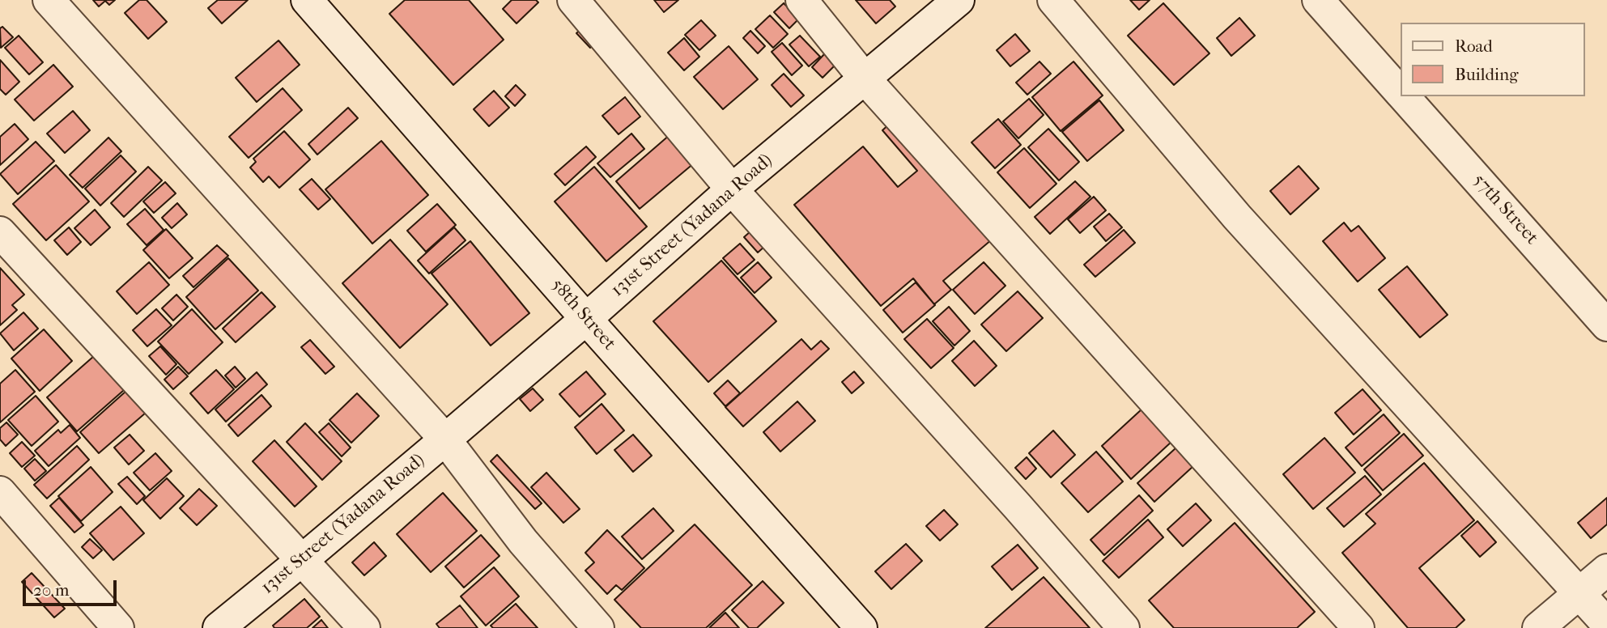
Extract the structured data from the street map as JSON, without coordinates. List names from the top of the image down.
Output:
{
  "streets": {
    "street": ["57th Street", "131st Street (Yadana Road)", "58th Street"]
  },
  "crossings": [
    ["131st Street (Yadana Road)", "58th Street"]
  ],
  "legend": ["Road", "Building"],
  "scale_bar": "20 m"
}
